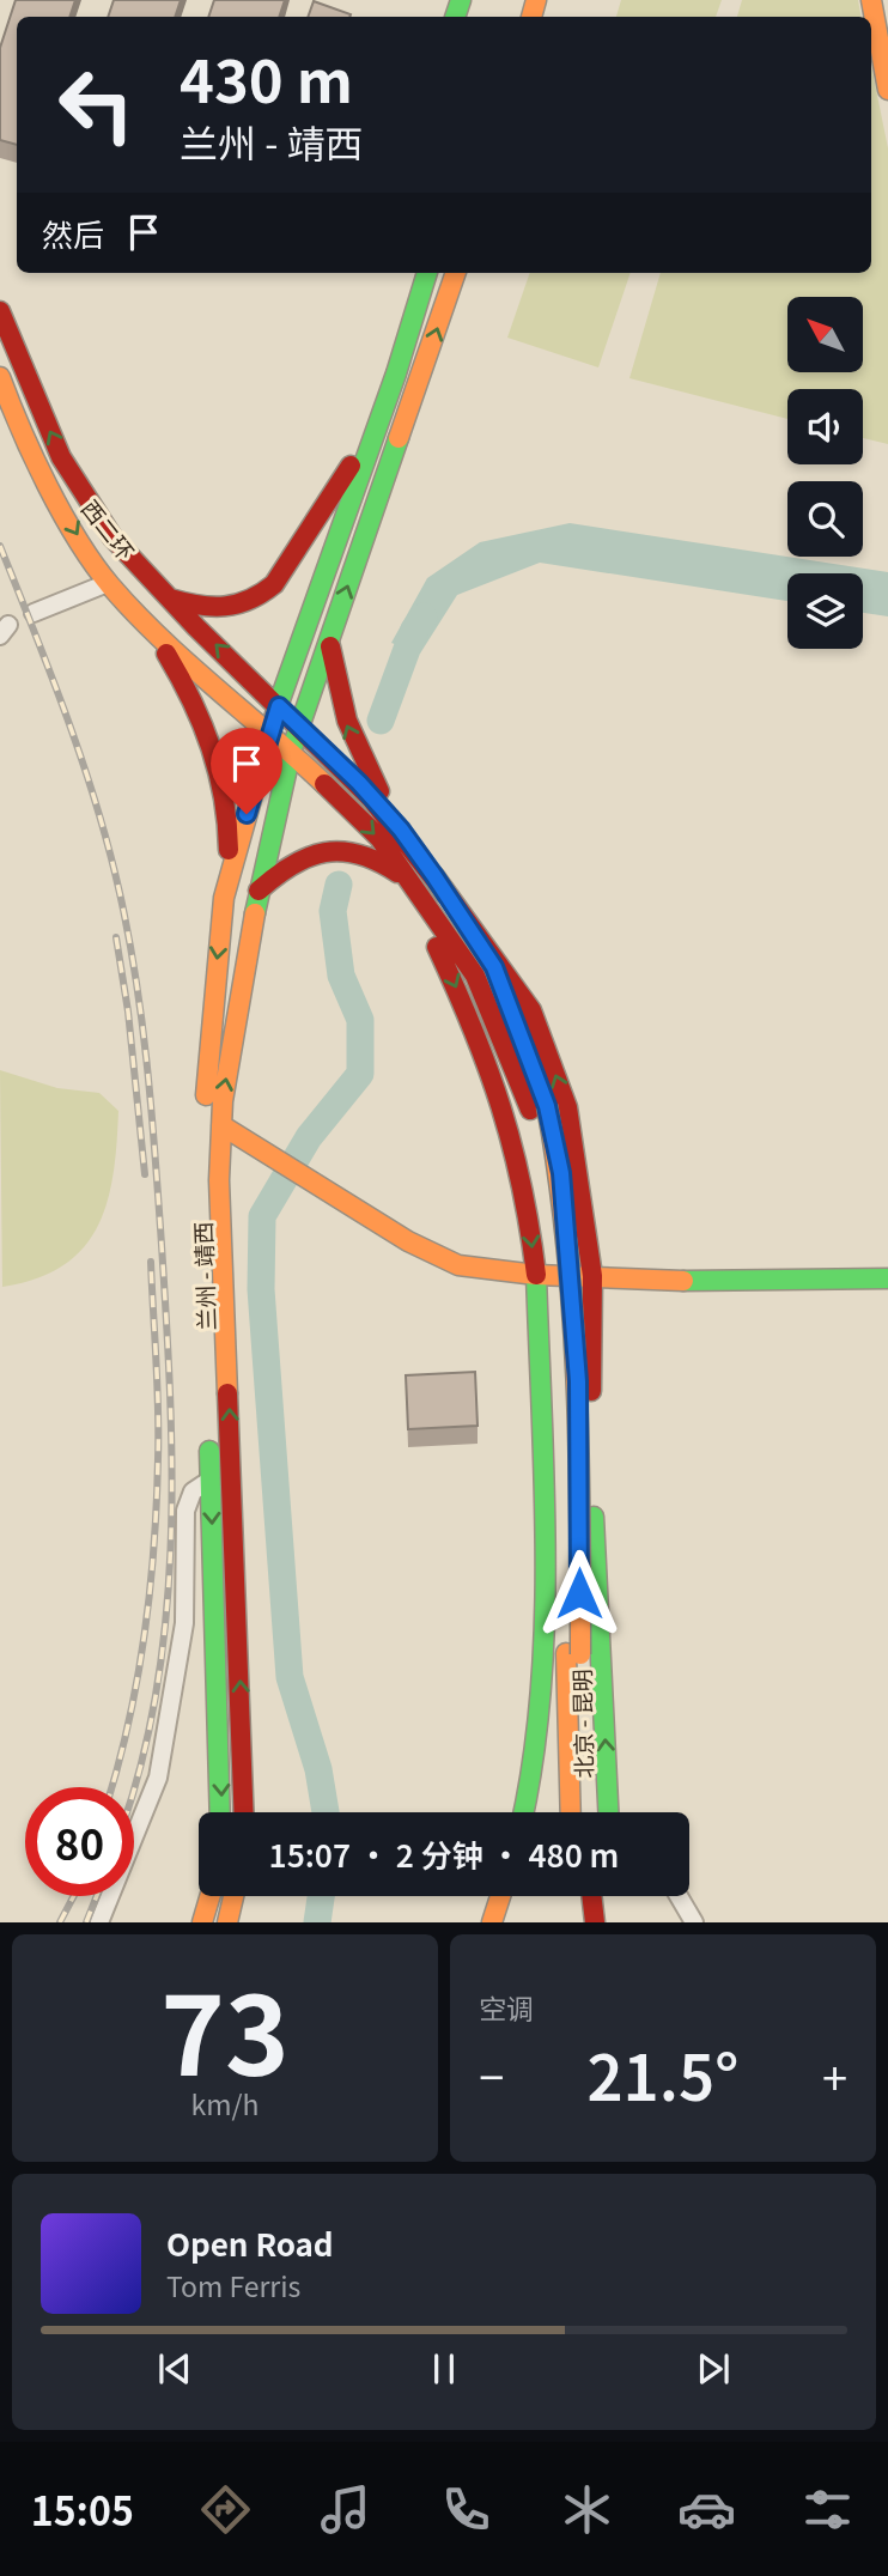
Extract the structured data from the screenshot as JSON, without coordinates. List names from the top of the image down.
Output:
{
  "streets": {
    "main road": ["西二环", "兰州 - 靖西", "北京 - 昆明"]
  },
  "crossings": [
    ["西二环", "兰州 - 靖西"],
    ["西二环", "北京 - 昆明"],
    ["兰州 - 靖西", "北京 - 昆明"]
  ],
  "north": "top left",
  "page": {
    "turn": ["430 m", "兰州 - 靖西"],
    "then": "然后",
    "limit": "80",
    "trip": "15:07 · 2 分钟 · 480 m",
    "tile": [
      ["73", "km/h"],
      "空调"
    ],
    "heat": ["−", "21.5°", "+"],
    "song": ["Open Road", "Tom Ferris"],
    "tabs": "15:05"
  }
}
